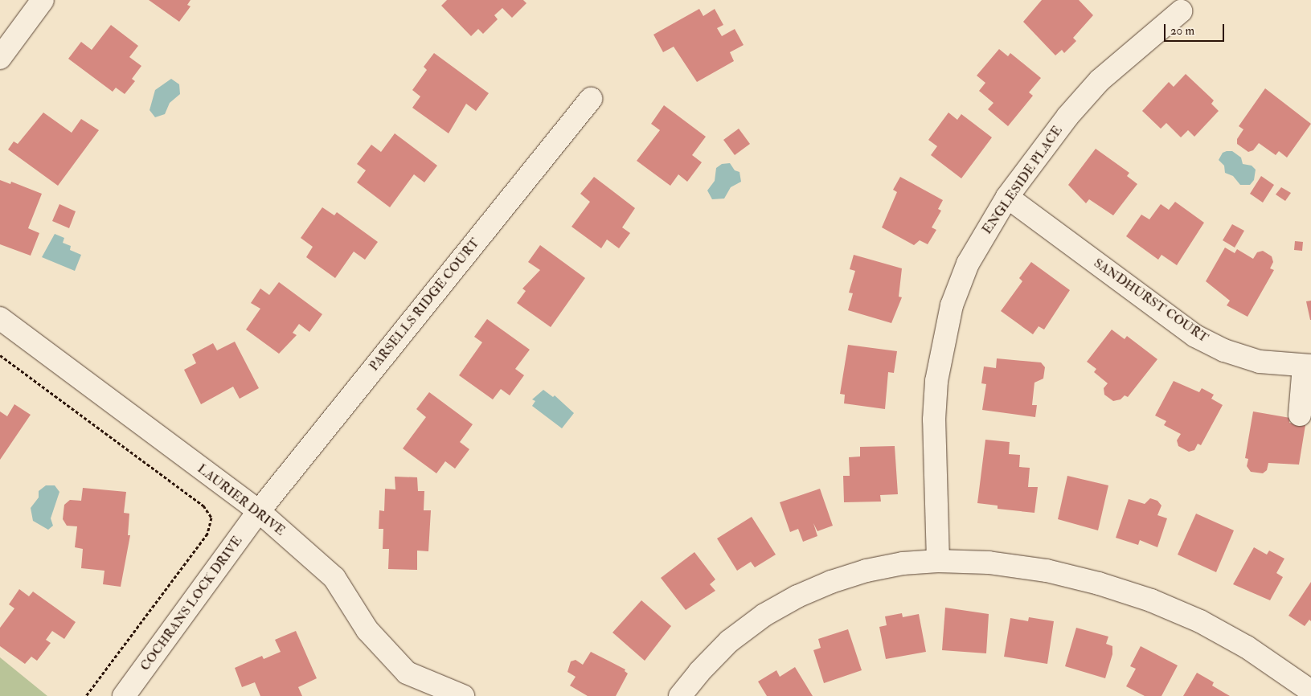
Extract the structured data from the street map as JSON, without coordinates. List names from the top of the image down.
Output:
{
  "streets": {
    "street": [
      "ENGLESIDE PLACE",
      "SANDHURST COURT",
      "PARSELLS RIDGE COURT",
      "LAURIER DRIVE",
      "COCHRANS LOCK DRIVE"
    ]
  },
  "crossings": [
    ["ENGLESIDE PLACE", "SANDHURST COURT"],
    ["PARSELLS RIDGE COURT", "LAURIER DRIVE"],
    ["PARSELLS RIDGE COURT", "COCHRANS LOCK DRIVE"],
    ["LAURIER DRIVE", "COCHRANS LOCK DRIVE"]
  ],
  "scale_bar": "20 m"
}
